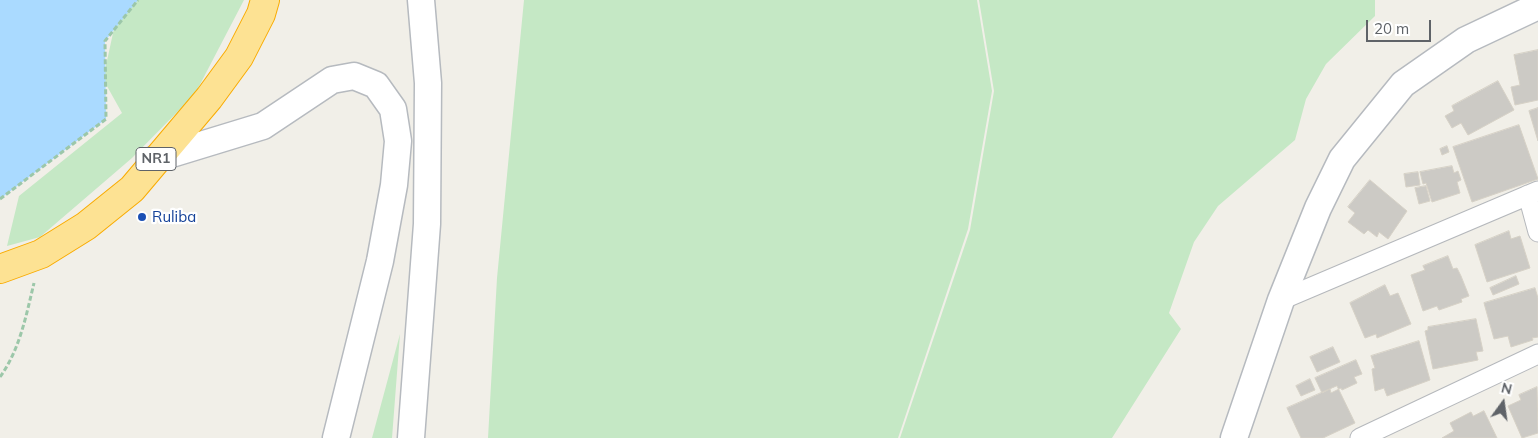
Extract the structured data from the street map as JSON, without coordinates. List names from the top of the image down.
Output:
{
  "streets": {
    "highway": ["NR1"]
  },
  "places": ["Ruliba"],
  "scale_bar": "20 m",
  "north": "top"
}
